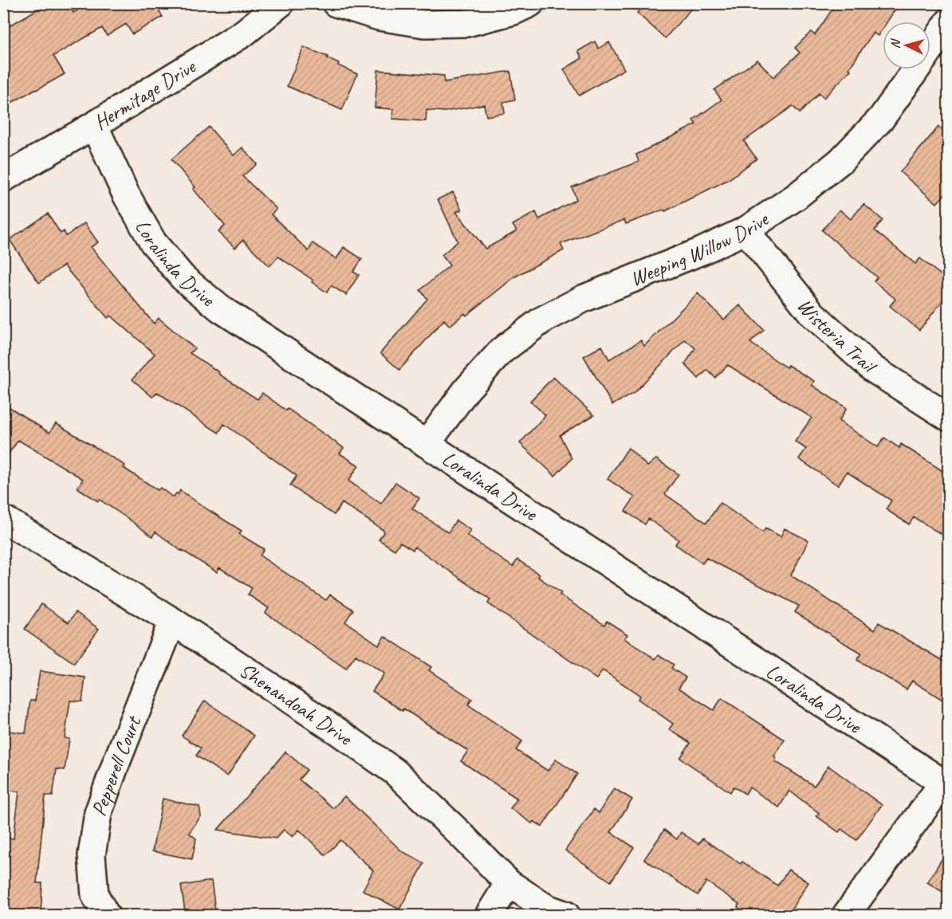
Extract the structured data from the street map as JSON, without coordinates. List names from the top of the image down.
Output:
{
  "streets": {
    "street": [
      "Hermitage Drive",
      "Weeping Willow Drive",
      "Loralinda Drive",
      "Wisteria Trail",
      "Shenandoah Drive",
      "Pepperell Court"
    ]
  },
  "crossings": [
    ["Hermitage Drive", "Loralinda Drive"],
    ["Weeping Willow Drive", "Loralinda Drive"],
    ["Weeping Willow Drive", "Wisteria Trail"],
    ["Shenandoah Drive", "Pepperell Court"]
  ],
  "north": "left"
}
